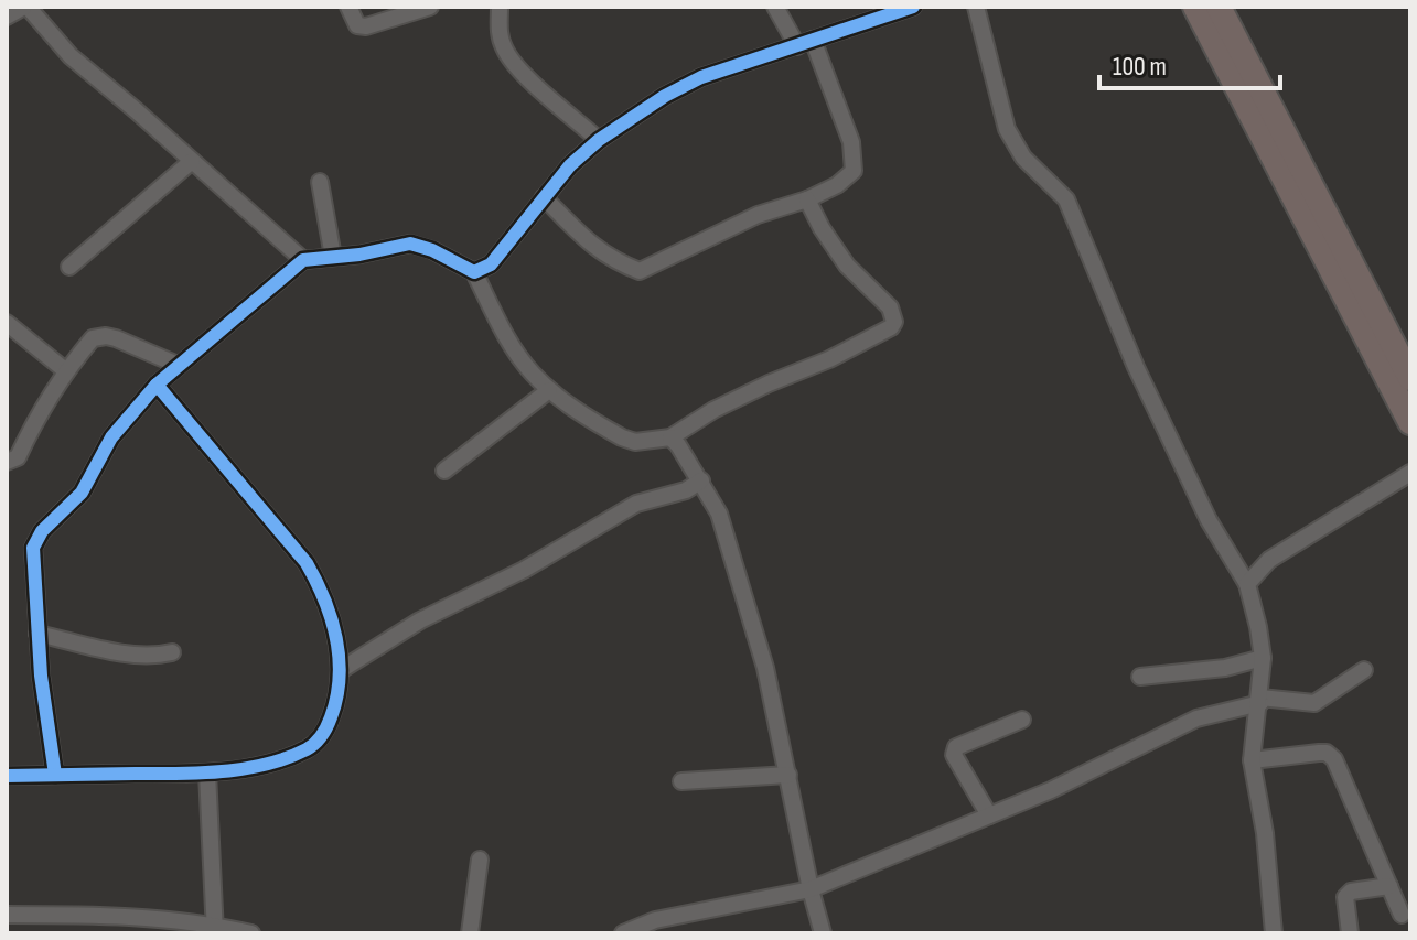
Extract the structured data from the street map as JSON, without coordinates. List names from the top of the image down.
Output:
{
  "scale_bar": "100 m"
}
